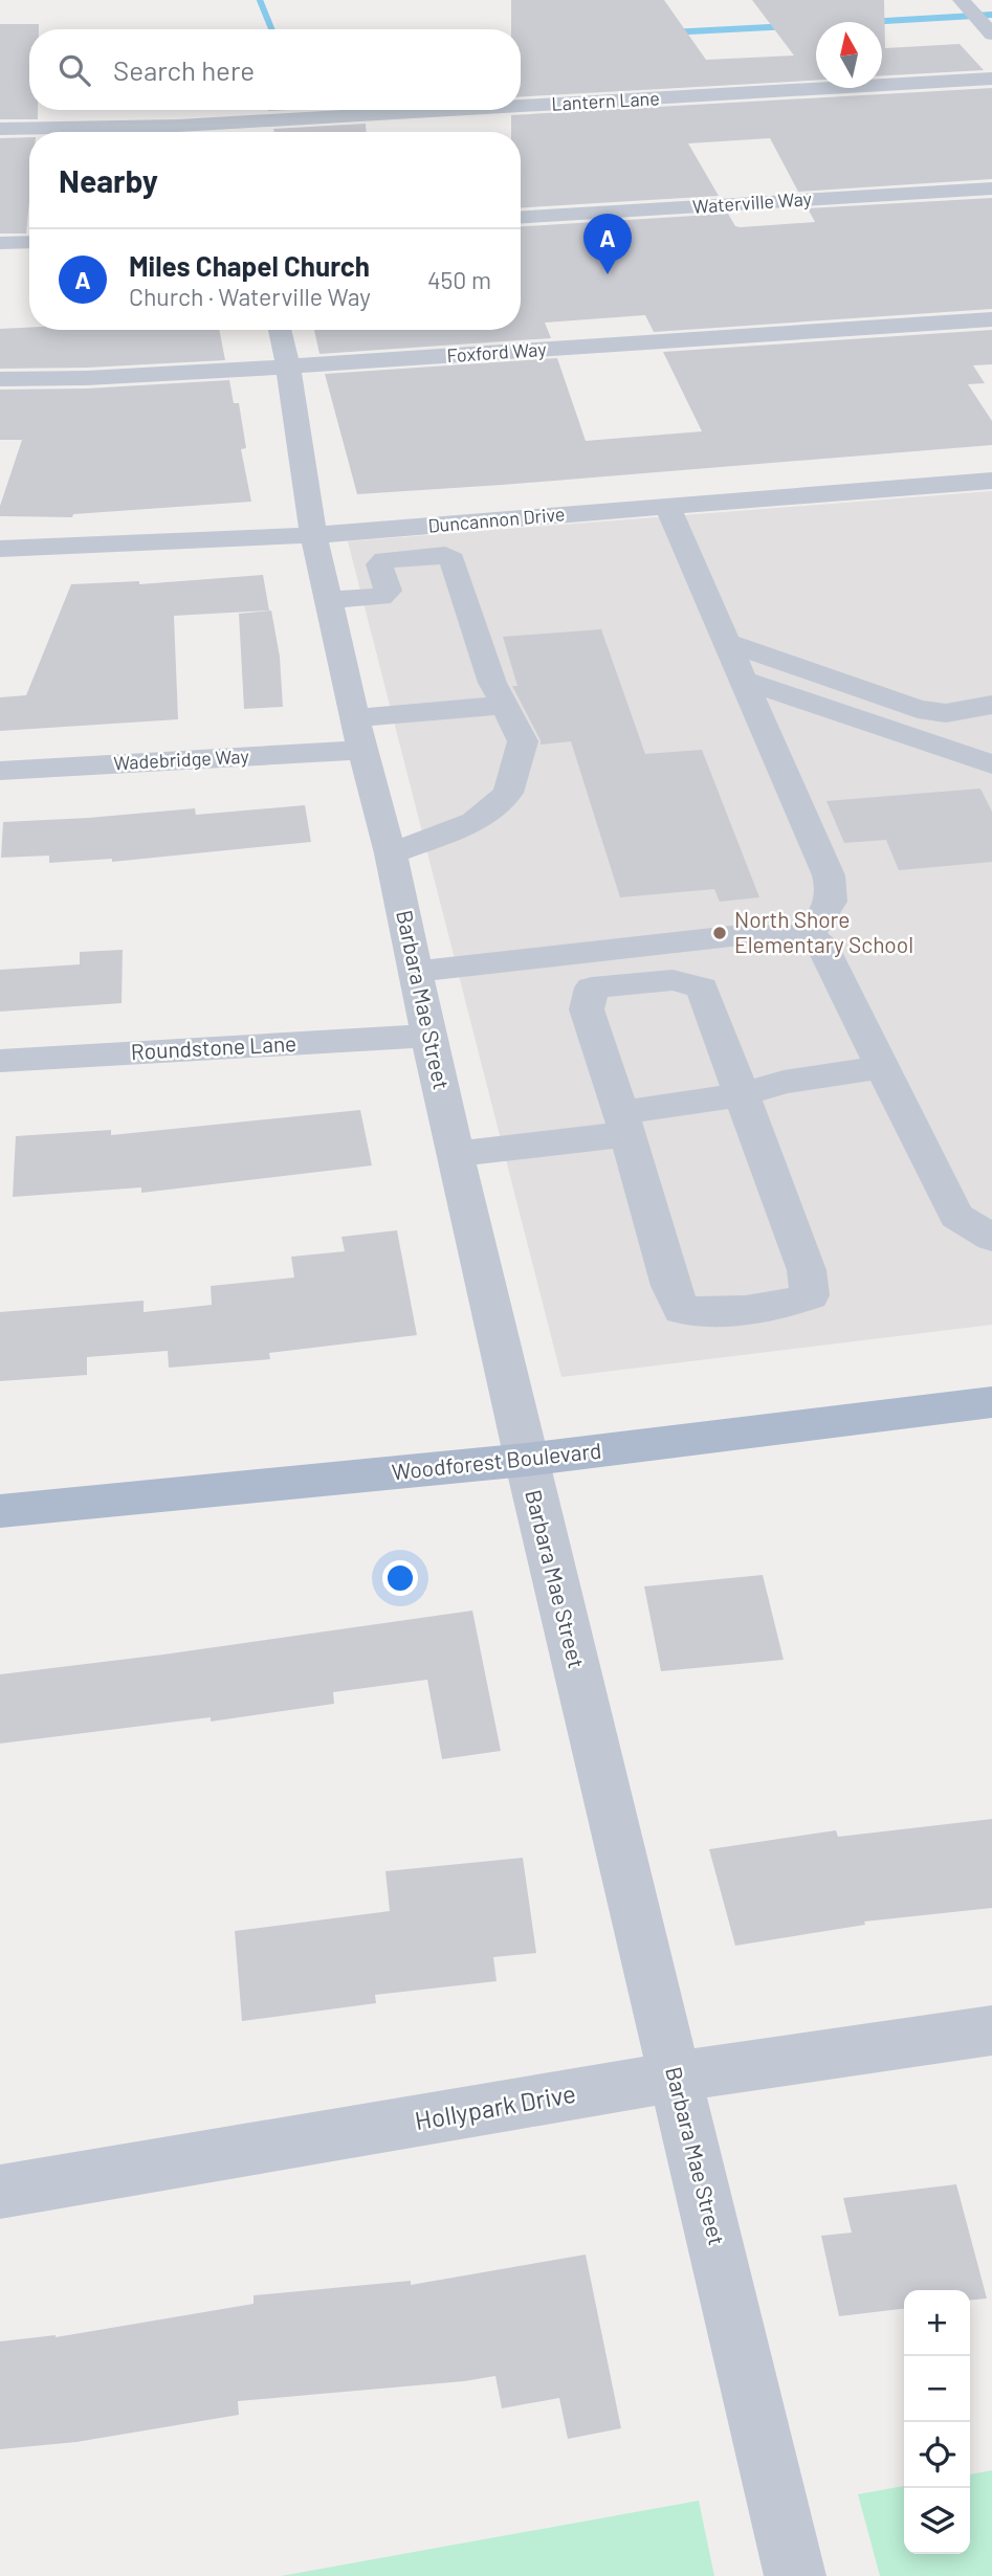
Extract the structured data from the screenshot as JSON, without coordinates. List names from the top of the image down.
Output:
{
  "streets": {
    "main road": ["Woodforest Boulevard"],
    "street": [
      "Lantern Lane",
      "Waterville Way",
      "Foxford Way",
      "Duncannon Drive",
      "Wadebridge Way",
      "Barbara Mae Street",
      "Roundstone Lane",
      "Hollypark Drive"
    ]
  },
  "crossings": [
    ["Foxford Way", "Barbara Mae Street"],
    ["Duncannon Drive", "Barbara Mae Street"],
    ["Wadebridge Way", "Barbara Mae Street"],
    ["Barbara Mae Street", "Roundstone Lane"],
    ["Barbara Mae Street", "Woodforest Boulevard"],
    ["Barbara Mae Street", "Hollypark Drive"]
  ],
  "places": ["North Shore Elementary School"],
  "north": "top",
  "page": {
    "search": "Search here",
    "heading": "Nearby",
    "pins": "A",
    "list": [
      {
        "mark": "A",
        "name": "Miles Chapel Church",
        "note": "Church · Waterville Way",
        "value": "450 m"
      }
    ],
    "map_buttons": ["+", "−"]
  }
}
